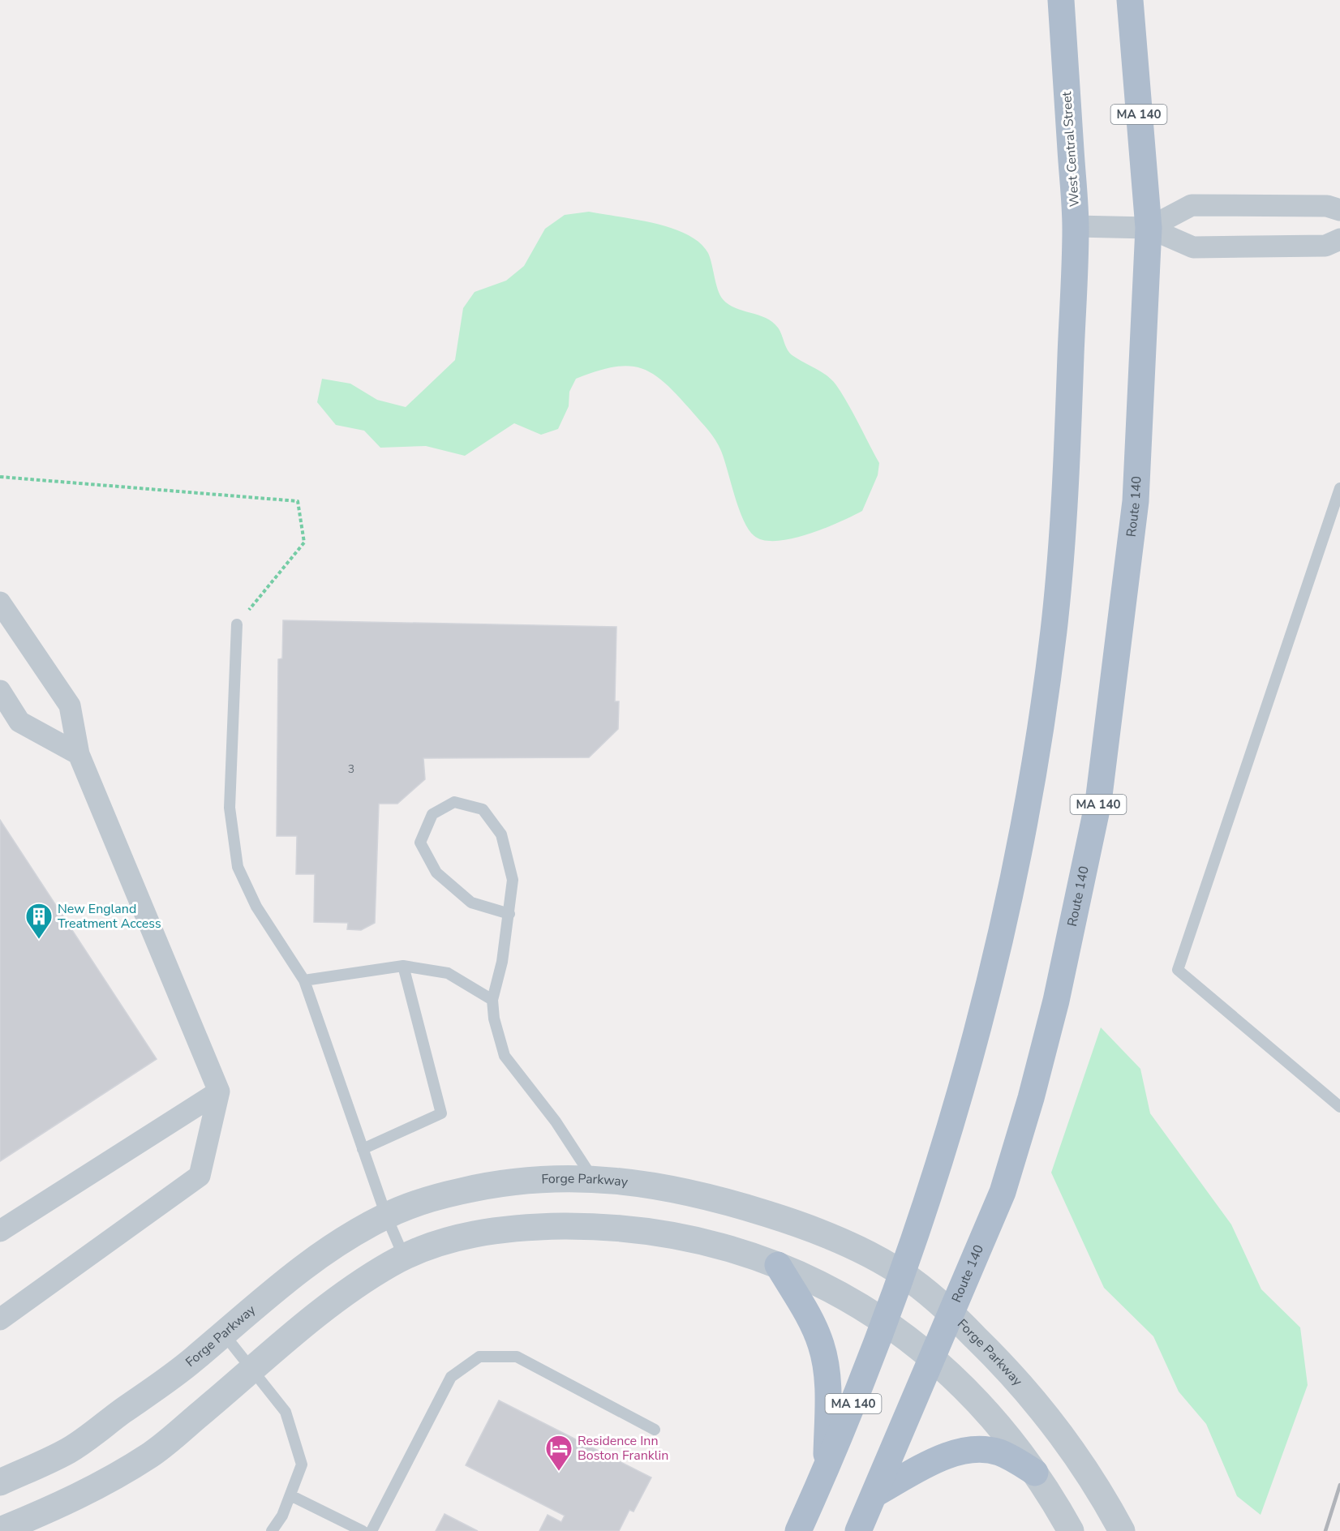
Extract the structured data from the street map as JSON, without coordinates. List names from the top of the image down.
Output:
{
  "streets": {
    "main road": ["MA 140", "West Central Street", "Route 140"],
    "street": ["Forge Parkway"]
  },
  "crossings": [
    ["MA 140", "West Central Street"],
    ["MA 140", "Route 140"],
    ["MA 140", "Forge Parkway"],
    ["West Central Street", "Route 140"],
    ["Route 140", "Forge Parkway"]
  ],
  "places": {
    "building": ["New England Treatment Access"],
    "hotel": ["Residence Inn Boston Franklin"]
  },
  "house_numbers": ["3"]
}
